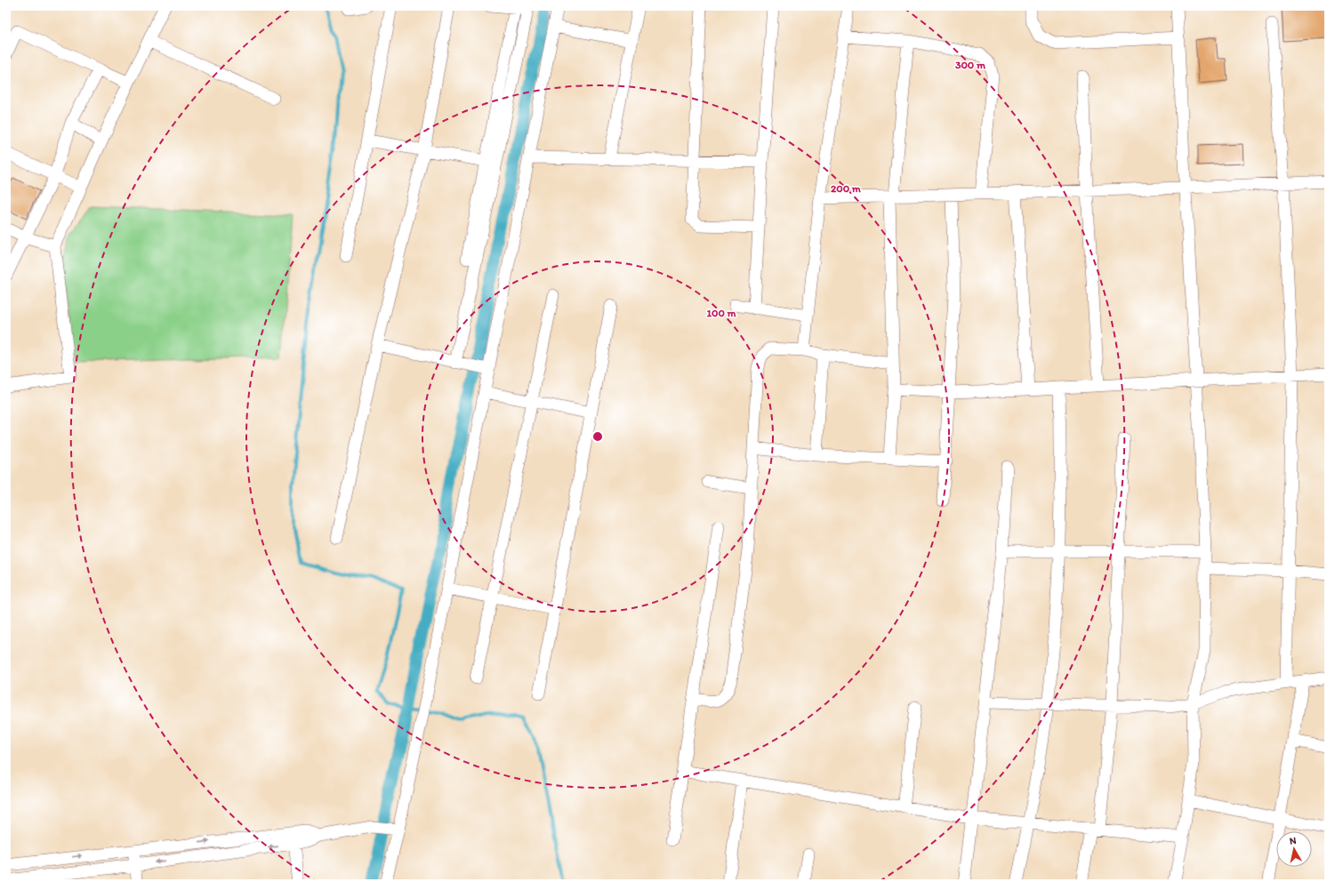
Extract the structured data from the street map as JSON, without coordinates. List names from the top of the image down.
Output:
{
  "north": "top",
  "rings": ["300 m", "200 m", "100 m"]
}
